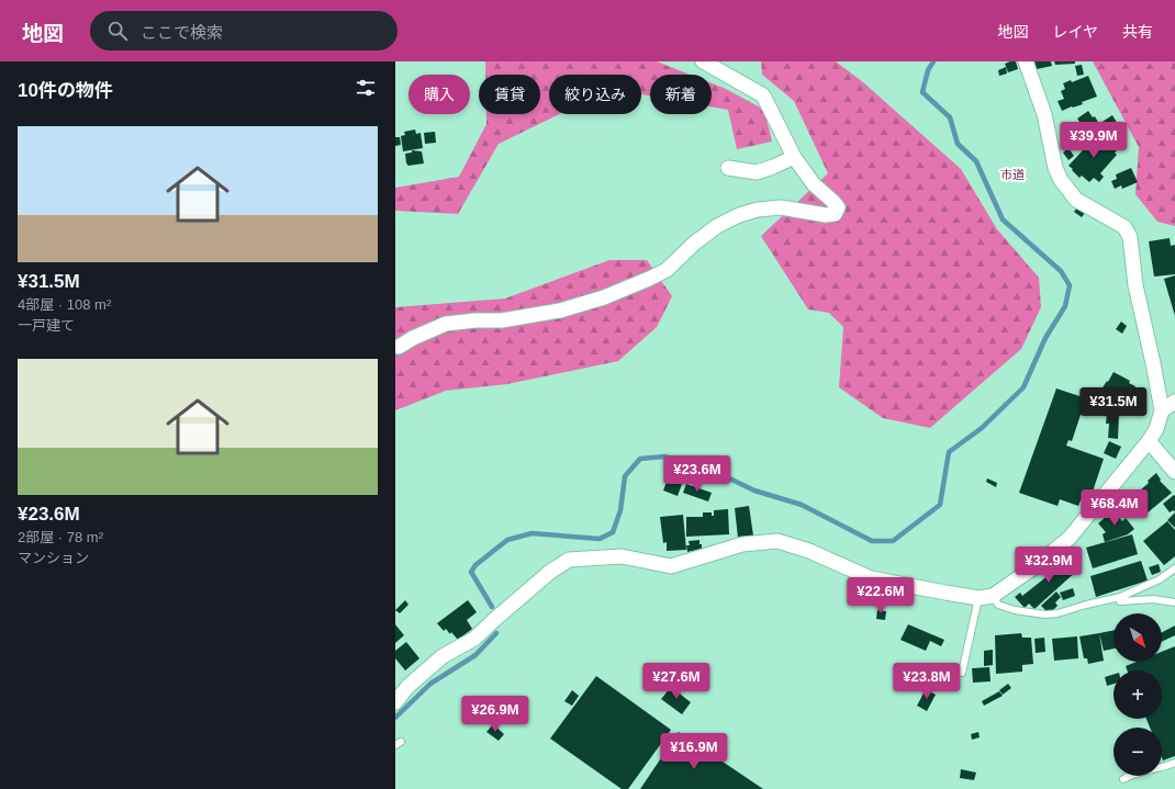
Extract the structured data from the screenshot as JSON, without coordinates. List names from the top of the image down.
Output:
{
  "districts": ["市道"],
  "north": "bottom right",
  "page": {
    "header": "地図",
    "search": "ここで検索",
    "nav": ["地図", "レイヤ", "共有"],
    "heading": "10件の物件",
    "chip": [
      "購入",
      "賃貸",
      "絞り込み",
      "新着"
    ],
    "list": [
      {
        "name": "¥31.5M",
        "note": "4部屋 · 108 m² · 一戸建て"
      },
      {
        "name": "¥23.6M",
        "note": "2部屋 · 78 m² · マンション"
      }
    ],
    "price": [
      "¥39.9M",
      "¥31.5M",
      "¥23.6M",
      "¥68.4M",
      "¥32.9M",
      "¥22.6M",
      "¥27.6M",
      "¥23.8M",
      "¥26.9M",
      "¥16.9M"
    ],
    "map_buttons": ["+", "−"]
  }
}
